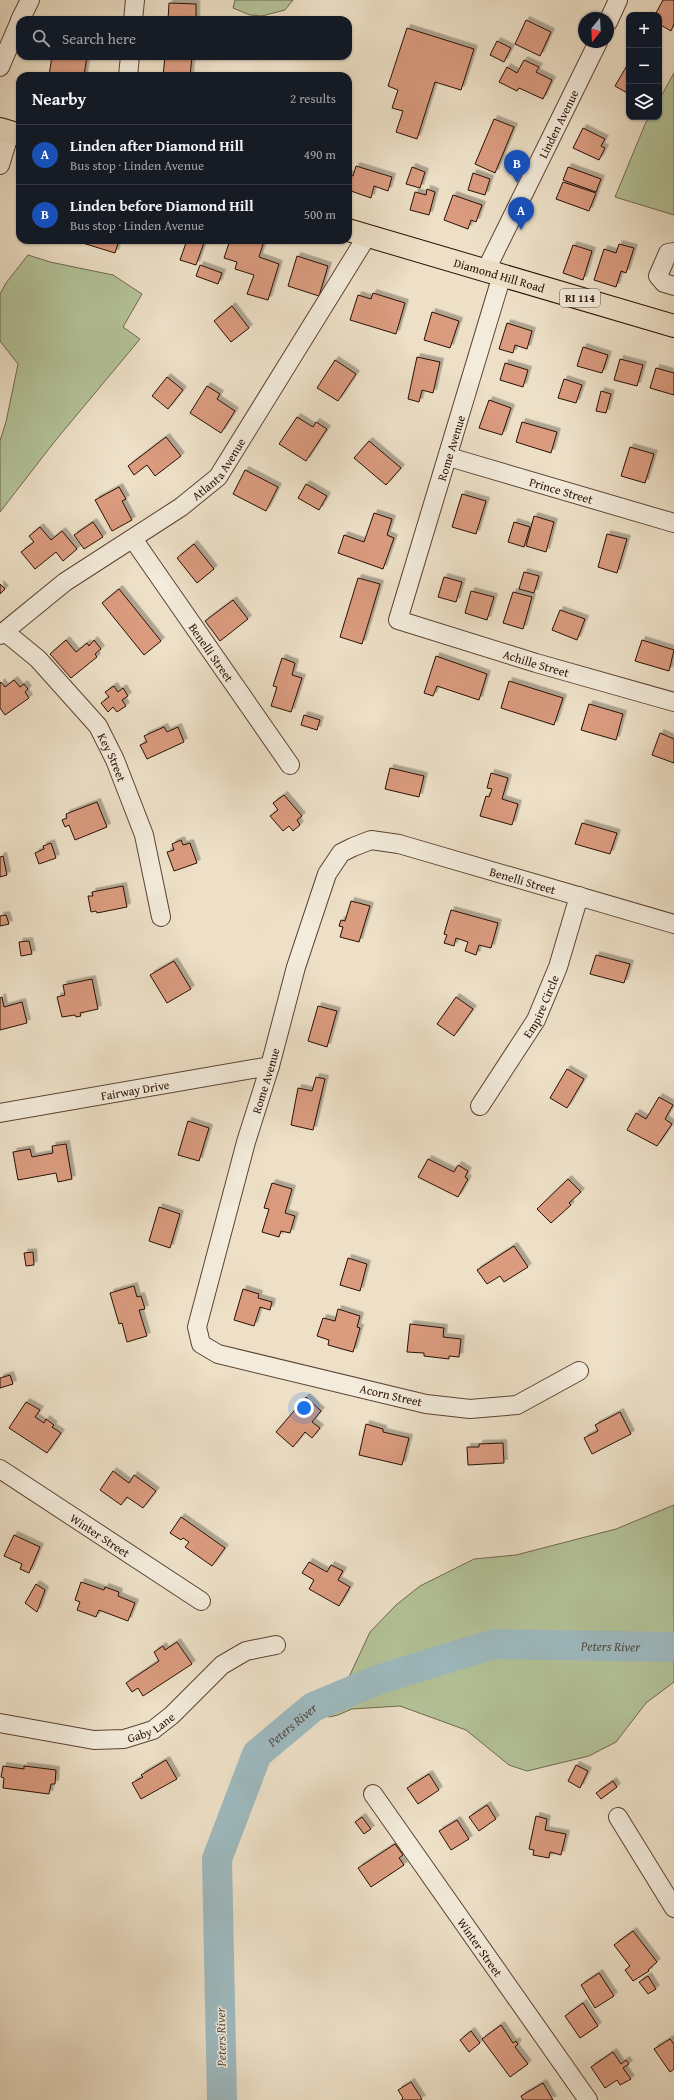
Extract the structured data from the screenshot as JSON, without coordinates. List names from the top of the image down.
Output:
{
  "streets": {
    "main road": ["Diamond Hill Road", "RI 114"],
    "street": [
      "Linden Avenue",
      "Rome Avenue",
      "Atlanta Avenue",
      "Prince Street",
      "Benelli Street",
      "Achille Street",
      "Key Street",
      "Empire Circle",
      "Fairway Drive",
      "Acorn Street",
      "Winter Street",
      "Gaby Lane"
    ]
  },
  "crossings": [
    ["Linden Avenue", "Diamond Hill Road"],
    ["Linden Avenue", "Rome Avenue"],
    ["Diamond Hill Road", "Rome Avenue"],
    ["Diamond Hill Road", "Atlanta Avenue"],
    ["Rome Avenue", "Prince Street"],
    ["Rome Avenue", "Benelli Street"],
    ["Rome Avenue", "Achille Street"],
    ["Rome Avenue", "Fairway Drive"],
    ["Rome Avenue", "Acorn Street"],
    ["Atlanta Avenue", "Benelli Street"],
    ["Atlanta Avenue", "Key Street"],
    ["Benelli Street", "Empire Circle"]
  ],
  "water": ["Peters River"],
  "north": "bottom",
  "page": {
    "map_buttons": ["+", "−"],
    "search": "Search here",
    "heading": ["Nearby", "2 results"],
    "list": [
      {
        "mark": "A",
        "name": "Linden after Diamond Hill",
        "note": "Bus stop · Linden Avenue",
        "value": "490 m"
      },
      {
        "mark": "B",
        "name": "Linden before Diamond Hill",
        "note": "Bus stop · Linden Avenue",
        "value": "500 m"
      }
    ],
    "pins": ["B", "A"]
  }
}
